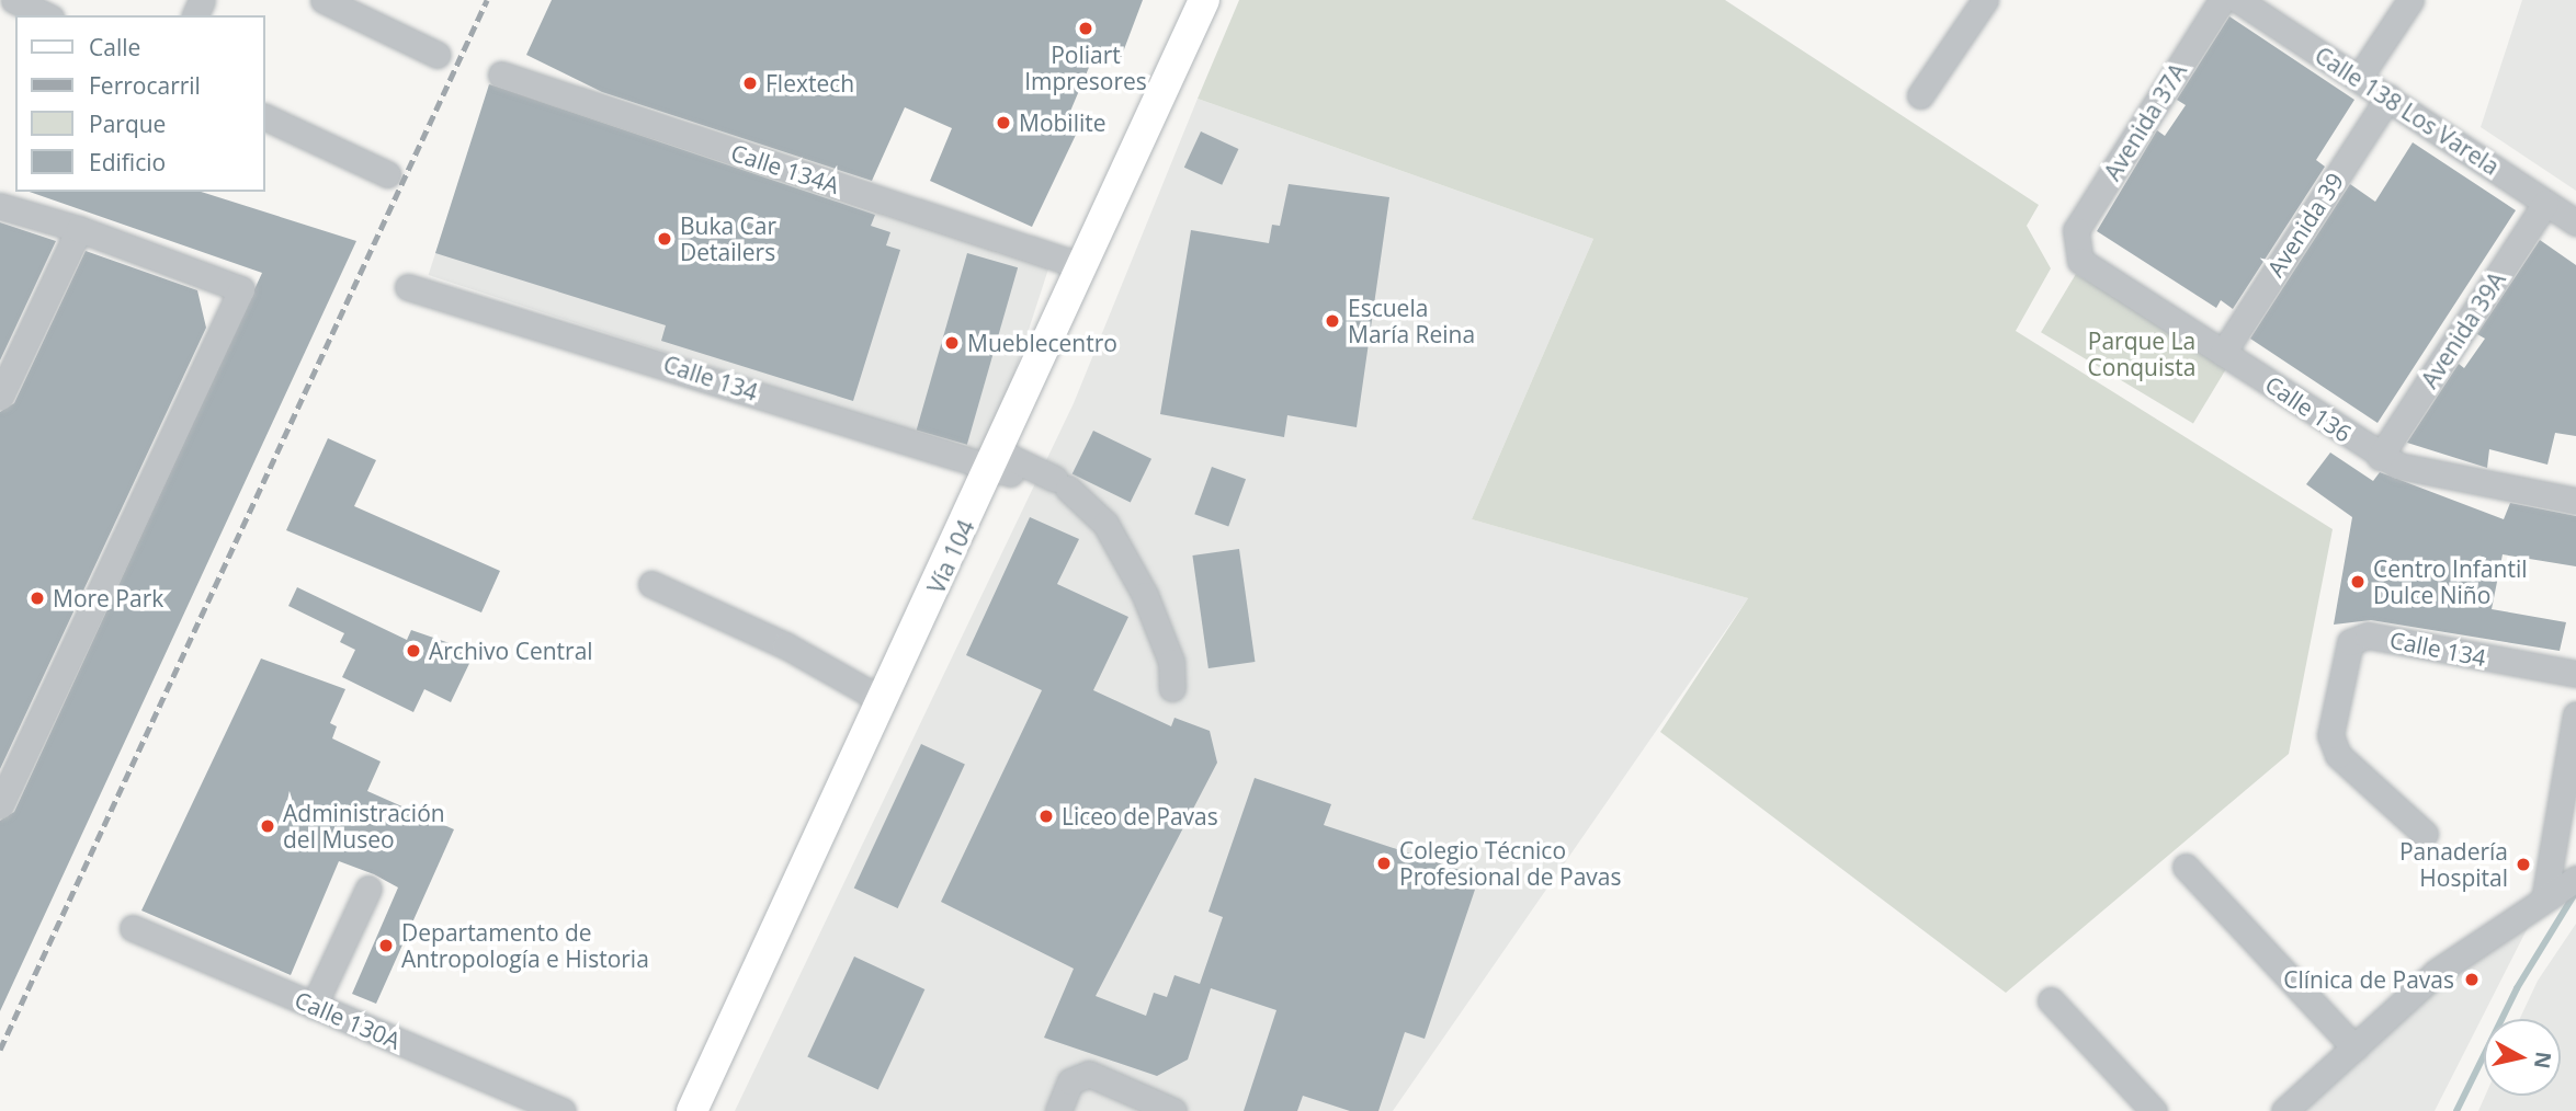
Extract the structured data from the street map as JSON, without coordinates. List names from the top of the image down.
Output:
{
  "streets": {
    "main road": ["Vía 104"],
    "street": [
      "Calle 138 Los Varela",
      "Avenida 37A",
      "Calle 134A",
      "Avenida 39",
      "Avenida 39A",
      "Calle 134",
      "Calle 136",
      "Calle 130A"
    ]
  },
  "crossings": [
    ["Calle 138 Los Varela", "Avenida 39"],
    ["Calle 138 Los Varela", "Avenida 39A"],
    ["Avenida 37A", "Calle 136"],
    ["Avenida 39", "Calle 136"],
    ["Avenida 39A", "Calle 136"],
    ["Calle 134", "Vía 104"]
  ],
  "parks": ["Parque La Conquista"],
  "places": [
    "Poliart Impresores",
    "Flextech",
    "Mobilite",
    "Buka Car Detailers",
    "Escuela María Reina",
    "Mueblecentro",
    "Centro Infantil Dulce Niño",
    "More Park",
    "Archivo Central",
    "Liceo de Pavas",
    "Administración del Museo",
    "Colegio Técnico Profesional de Pavas",
    "Panadería Hospital",
    "Departamento de Antropología e Historia",
    "Clínica de Pavas"
  ],
  "legend": [
    "Calle",
    "Ferrocarril",
    "Parque",
    "Edificio"
  ],
  "north": "right"
}
